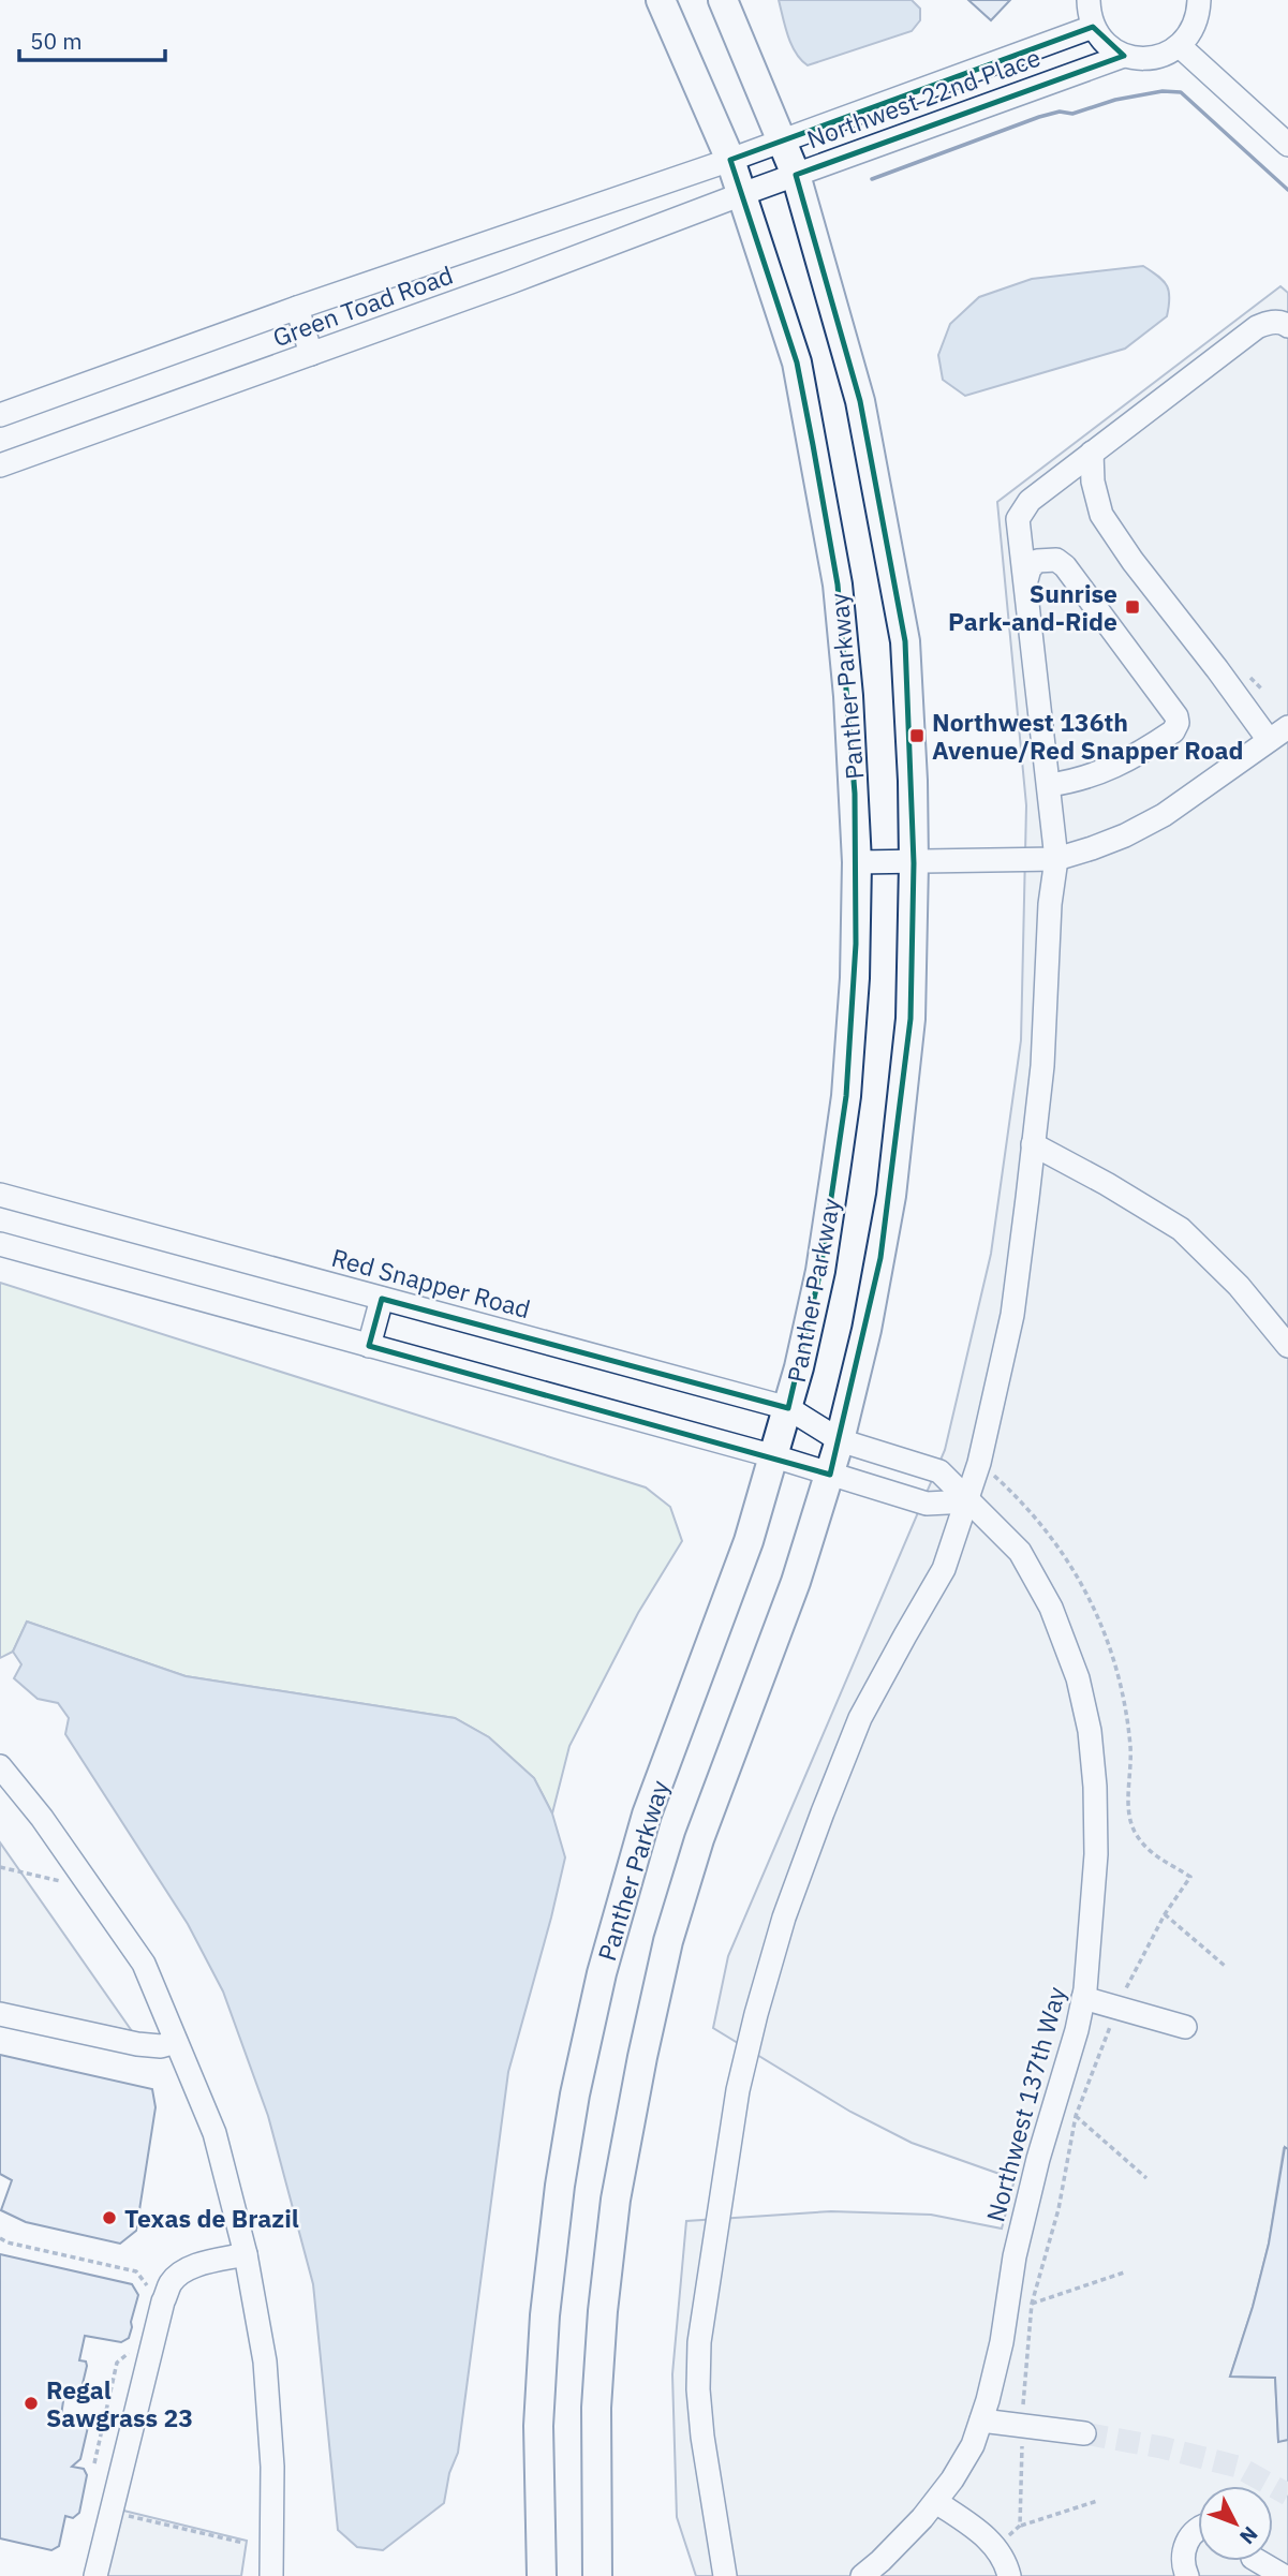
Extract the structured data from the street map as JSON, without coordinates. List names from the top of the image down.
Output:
{
  "streets": {
    "main road": ["Panther Parkway"],
    "street": [
      "Northwest 22nd Place",
      "Green Toad Road",
      "Red Snapper Road",
      "Northwest 137th Way"
    ]
  },
  "crossings": [
    ["Northwest 22nd Place", "Green Toad Road"],
    ["Northwest 22nd Place", "Panther Parkway"],
    ["Green Toad Road", "Panther Parkway"],
    ["Panther Parkway", "Red Snapper Road"],
    ["Red Snapper Road", "Northwest 137th Way"]
  ],
  "places": {
    "transit": ["Sunrise Park-and-Ride", "Northwest 136th Avenue/Red Snapper Road"],
    "other": ["Texas de Brazil", "Regal Sawgrass 23"]
  },
  "scale_bar": "50 m",
  "north": "bottom right"
}
